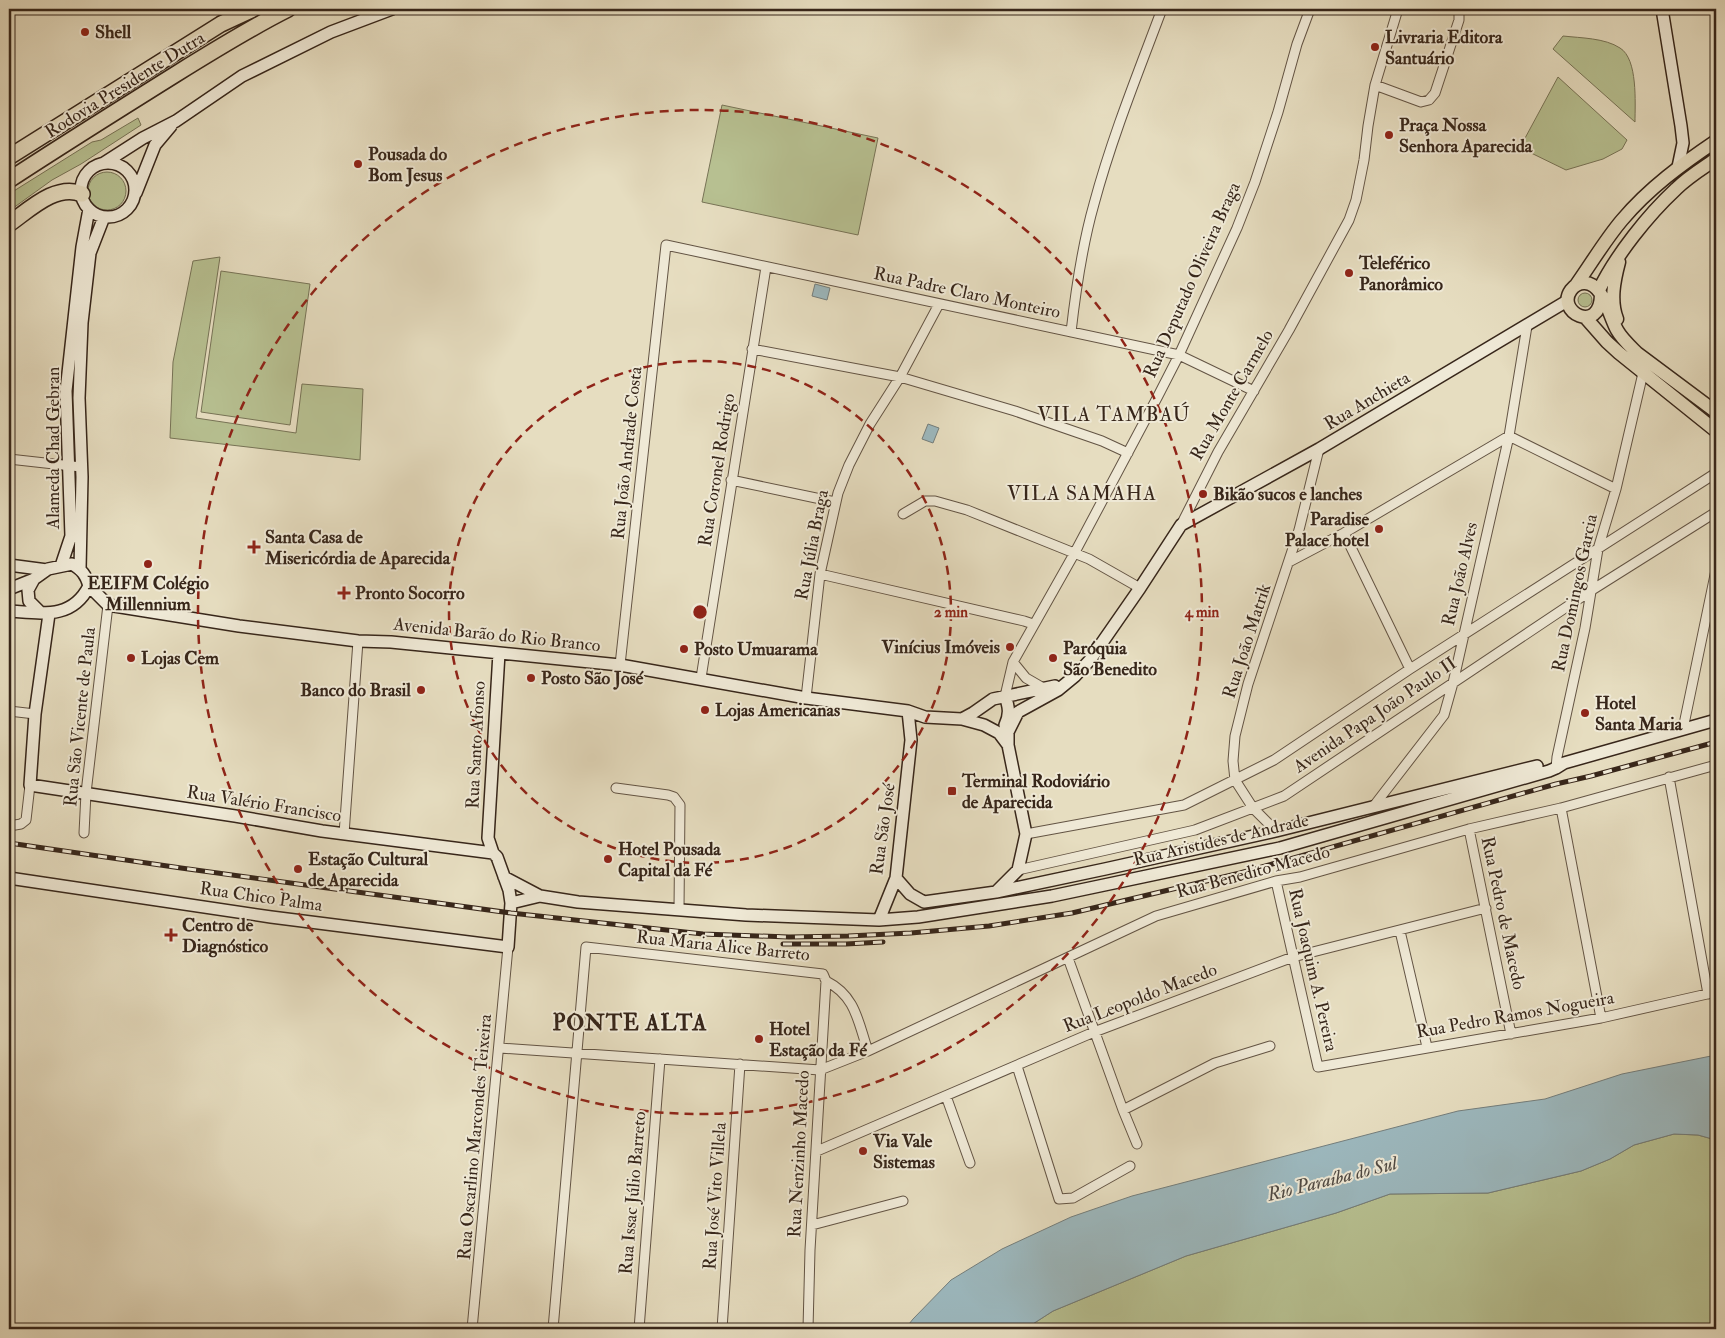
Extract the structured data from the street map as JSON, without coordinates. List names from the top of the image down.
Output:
{
  "streets": {
    "highway": ["Rodovia Presidente Dutra"],
    "main road": [
      "Rua Monte Carmelo",
      "Rua Anchieta",
      "Alameda Chad Gebran",
      "Avenida Barão do Rio Branco",
      "Rua Santo Afonso",
      "Rua Valério Francisco",
      "Rua São José",
      "Rua Aristides de Andrade",
      "Rua Chico Palma"
    ],
    "street": [
      "Rua Deputado Oliveira Braga",
      "Rua Padre Claro Monteiro",
      "Rua João Andrade Costa",
      "Rua Coronel Rodrigo",
      "Rua Júlia Braga",
      "Rua João Alves",
      "Rua Domingos Garcia",
      "Rua João Matrik",
      "Avenida Papa João Paulo II",
      "Rua São Vicente de Paula",
      "Rua Benedito Macedo",
      "Rua Pedro de Macedo",
      "Rua Maria Alice Barreto",
      "Rua Joaquim A. Pereira",
      "Rua Leopoldo Macedo",
      "Rua Pedro Ramos Nogueira",
      "Rua Oscarlino Marcondes Teixeira",
      "Rua Nenzinho Macedo",
      "Rua Issac Júlio Barreto",
      "Rua José Vito Villela"
    ]
  },
  "crossings": [
    ["Rua Deputado Oliveira Braga", "Rua Padre Claro Monteiro"],
    ["Rua Padre Claro Monteiro", "Rua Monte Carmelo"],
    ["Rua Padre Claro Monteiro", "Rua João Andrade Costa"],
    ["Rua Padre Claro Monteiro", "Rua Coronel Rodrigo"],
    ["Rua Padre Claro Monteiro", "Rua Júlia Braga"],
    ["Rua Monte Carmelo", "Rua Anchieta"],
    ["Rua Monte Carmelo", "Avenida Papa João Paulo II"],
    ["Rua Monte Carmelo", "Rua São José"],
    ["Rua Monte Carmelo", "Rua Aristides de Andrade"],
    ["Rua Anchieta", "Rua João Alves"],
    ["Rua Anchieta", "Rua João Matrik"],
    ["Rua João Andrade Costa", "Avenida Barão do Rio Branco"],
    ["Rua Coronel Rodrigo", "Avenida Barão do Rio Branco"],
    ["Rua Júlia Braga", "Avenida Barão do Rio Branco"],
    ["Rua João Alves", "Avenida Papa João Paulo II"],
    ["Rua João Alves", "Rua Aristides de Andrade"],
    ["Rua Domingos Garcia", "Avenida Papa João Paulo II"],
    ["Rua Domingos Garcia", "Rua Aristides de Andrade"],
    ["Avenida Barão do Rio Branco", "Rua São Vicente de Paula"],
    ["Avenida Barão do Rio Branco", "Rua Santo Afonso"],
    ["Avenida Barão do Rio Branco", "Rua São José"],
    ["Rua João Matrik", "Avenida Papa João Paulo II"],
    ["Rua João Matrik", "Rua Aristides de Andrade"],
    ["Avenida Papa João Paulo II", "Rua São José"],
    ["Avenida Papa João Paulo II", "Rua Aristides de Andrade"],
    ["Rua São Vicente de Paula", "Rua Valério Francisco"],
    ["Rua Santo Afonso", "Rua Valério Francisco"],
    ["Rua Santo Afonso", "Rua Chico Palma"],
    ["Rua Santo Afonso", "Rua Oscarlino Marcondes Teixeira"],
    ["Rua São José", "Rua Aristides de Andrade"],
    ["Rua Benedito Macedo", "Rua Pedro de Macedo"],
    ["Rua Benedito Macedo", "Rua Maria Alice Barreto"],
    ["Rua Benedito Macedo", "Rua Joaquim A. Pereira"],
    ["Rua Benedito Macedo", "Rua Nenzinho Macedo"],
    ["Rua Chico Palma", "Rua Oscarlino Marcondes Teixeira"],
    ["Rua Pedro de Macedo", "Rua Leopoldo Macedo"],
    ["Rua Pedro de Macedo", "Rua Pedro Ramos Nogueira"],
    ["Rua Maria Alice Barreto", "Rua Nenzinho Macedo"],
    ["Rua Joaquim A. Pereira", "Rua Leopoldo Macedo"],
    ["Rua Joaquim A. Pereira", "Rua Pedro Ramos Nogueira"],
    ["Rua Leopoldo Macedo", "Rua Nenzinho Macedo"]
  ],
  "districts": ["VILA TAMBAÚ", "VILA SAMAHA", "PONTE ALTA"],
  "water": ["Rio Paraíba do Sul"],
  "places": {
    "other": [
      "Shell",
      "Livraria Editora Santuário",
      "Praça Nossa Senhora Aparecida",
      "Pousada do Bom Jesus",
      "Teleférico Panorâmico",
      "Bikão sucos e lanches",
      "Paradise Palace hotel",
      "EEIFM Colégio Millennium",
      "Vinícius Imóveis",
      "Posto Umuarama",
      "Lojas Cem",
      "Paróquia São Benedito",
      "Posto São José",
      "Banco do Brasil",
      "Lojas Americanas",
      "Hotel Santa Maria",
      "Hotel Pousada Capital da Fé",
      "Estação Cultural de Aparecida",
      "Hotel Estação da Fé",
      "Via Vale Sistemas"
    ],
    "health": ["Santa Casa de Misericórdia de Aparecida", "Pronto Socorro", "Centro de Diagnóstico"],
    "transit": ["Terminal Rodoviário de Aparecida"]
  },
  "rings": ["2 min", "4 min"]
}
